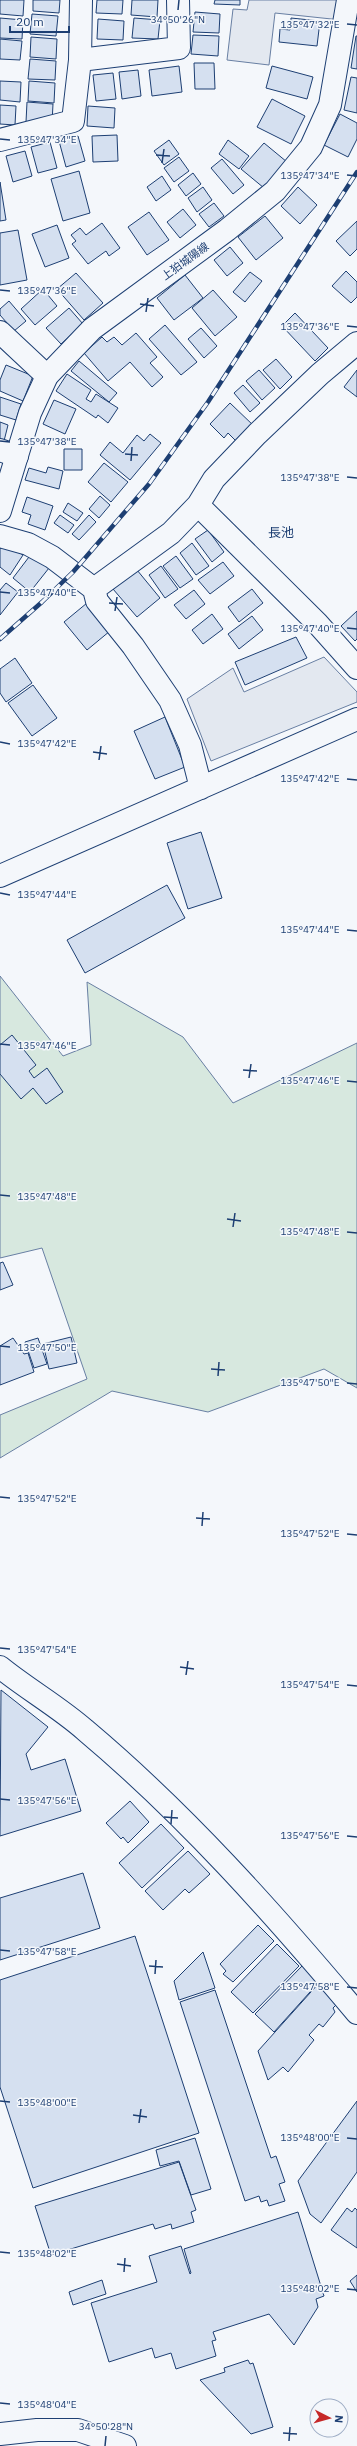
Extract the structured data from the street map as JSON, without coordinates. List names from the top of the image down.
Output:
{
  "streets": {
    "street": ["上狛城陽線"]
  },
  "districts": ["長池"],
  "scale_bar": "20 m",
  "north": "right",
  "coordinates": [
    "34°50'26\"N",
    "135°47'32\"E",
    "135°47'34\"E",
    "135°47'36\"E",
    "135°47'38\"E",
    "135°47'40\"E",
    "135°47'42\"E",
    "135°47'44\"E",
    "135°47'46\"E",
    "135°47'48\"E",
    "135°47'50\"E",
    "135°47'52\"E",
    "135°47'54\"E",
    "135°47'56\"E",
    "135°47'58\"E",
    "135°48'00\"E",
    "135°48'02\"E",
    "135°48'04\"E",
    "34°50'28\"N"
  ]
}
